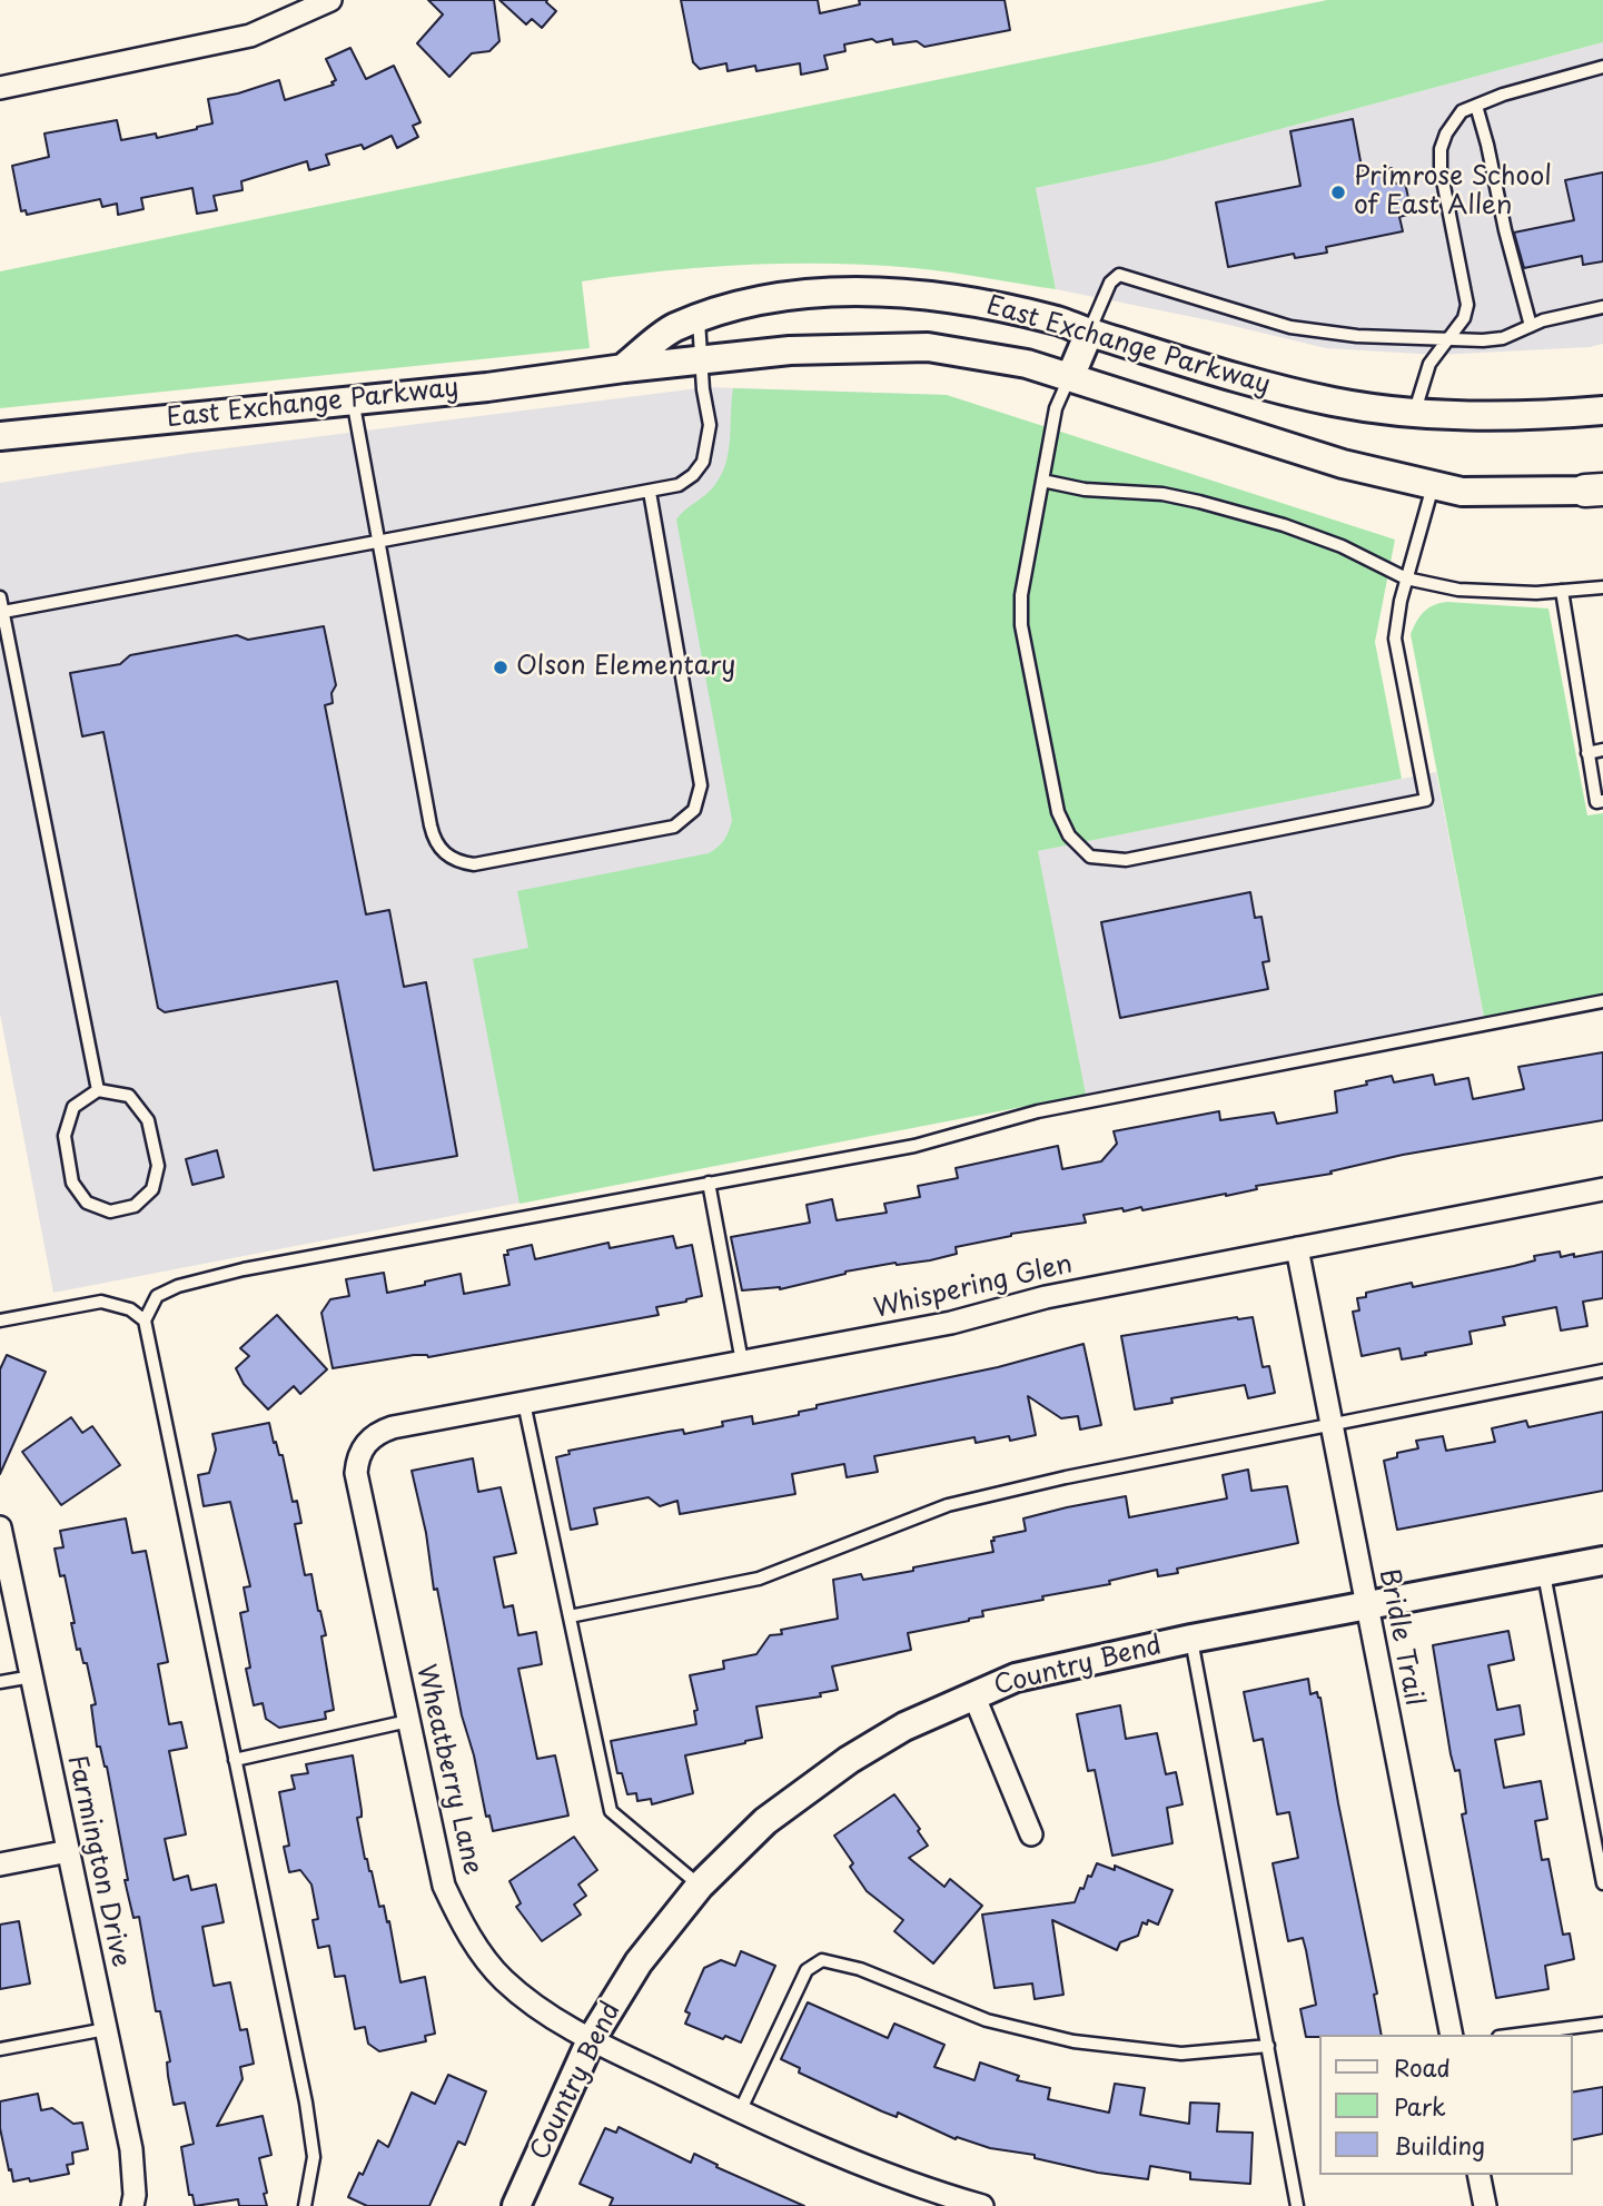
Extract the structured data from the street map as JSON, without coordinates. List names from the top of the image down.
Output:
{
  "streets": {
    "street": [
      "East Exchange Parkway",
      "Whispering Glen",
      "Bridle Trail",
      "Country Bend",
      "Wheatberry Lane",
      "Farmington Drive"
    ]
  },
  "crossings": [
    ["Whispering Glen", "Bridle Trail"],
    ["Whispering Glen", "Wheatberry Lane"],
    ["Bridle Trail", "Country Bend"],
    ["Country Bend", "Wheatberry Lane"]
  ],
  "places": ["Primrose School of East Allen", "Olson Elementary"],
  "legend": ["Road", "Park", "Building"]
}
